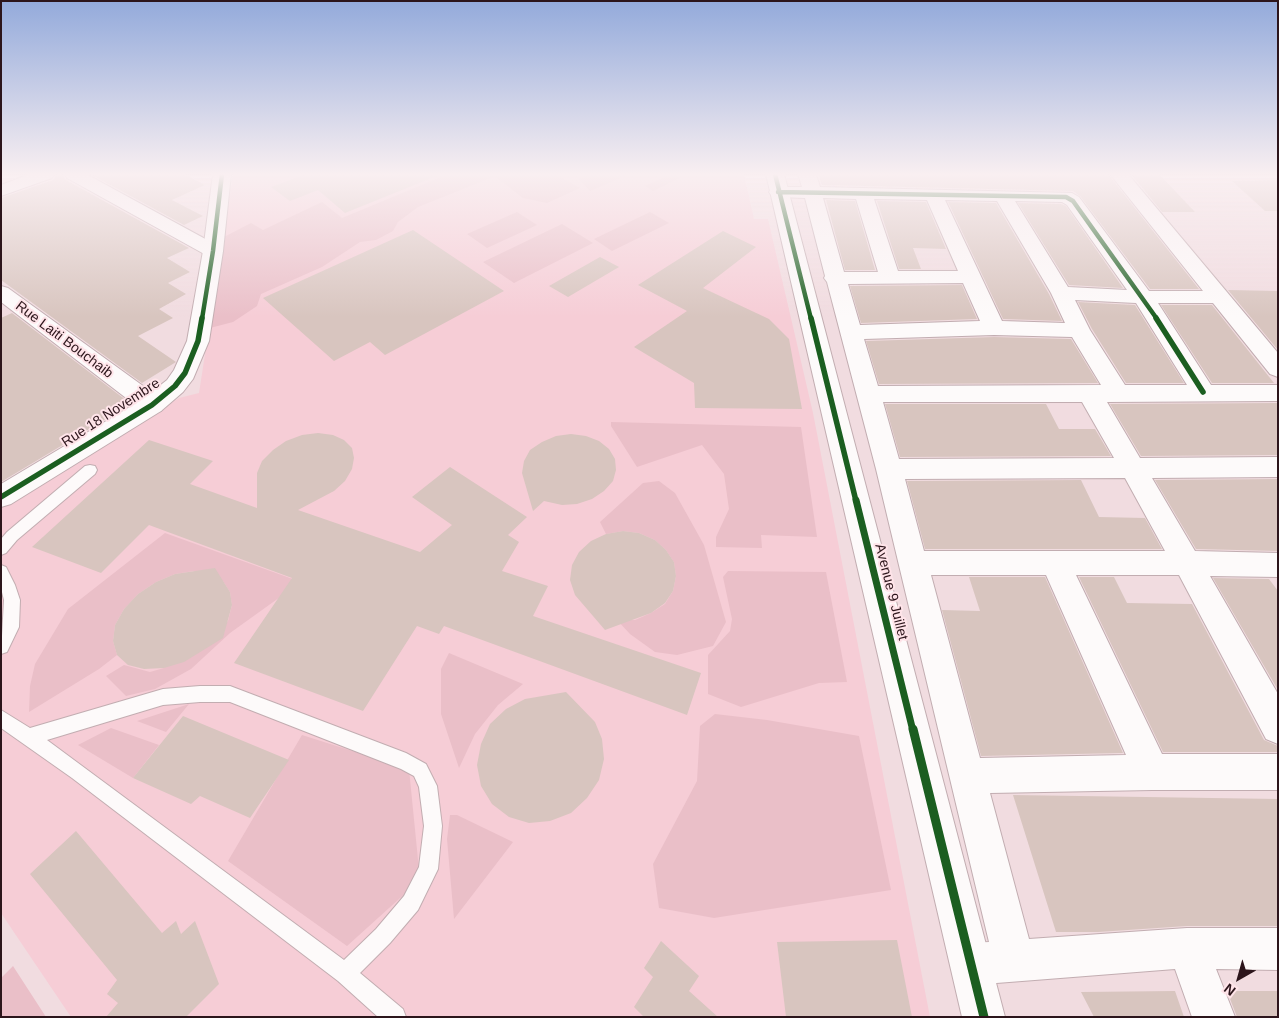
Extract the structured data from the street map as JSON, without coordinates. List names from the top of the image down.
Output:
{
  "streets": {
    "street": ["Rue Laiti Bouchaib", "Rue 18 Novembre", "Avenue 9 Juillet"]
  },
  "crossings": [
    ["Rue Laiti Bouchaib", "Rue 18 Novembre"]
  ],
  "north": "bottom left"
}
